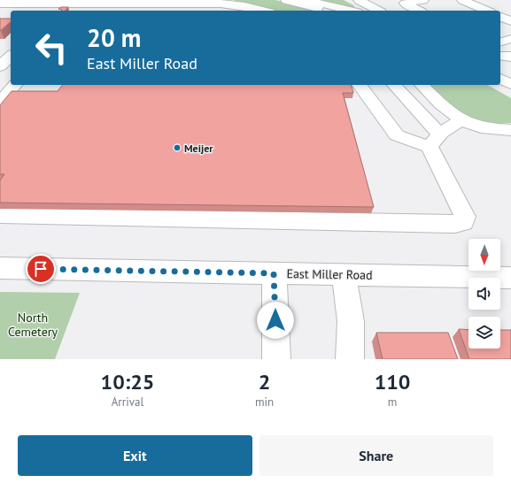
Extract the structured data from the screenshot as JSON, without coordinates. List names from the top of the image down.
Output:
{
  "streets": {
    "street": ["East Miller Road"]
  },
  "parks": ["North Cemetery"],
  "places": ["Meijer"],
  "north": "bottom",
  "page": {
    "turn": ["20 m", "East Miller Road"],
    "eta": [
      "10:25",
      "Arrival",
      "2",
      "min",
      "110",
      "m"
    ],
    "buttons": ["Exit", "Share"]
  }
}
